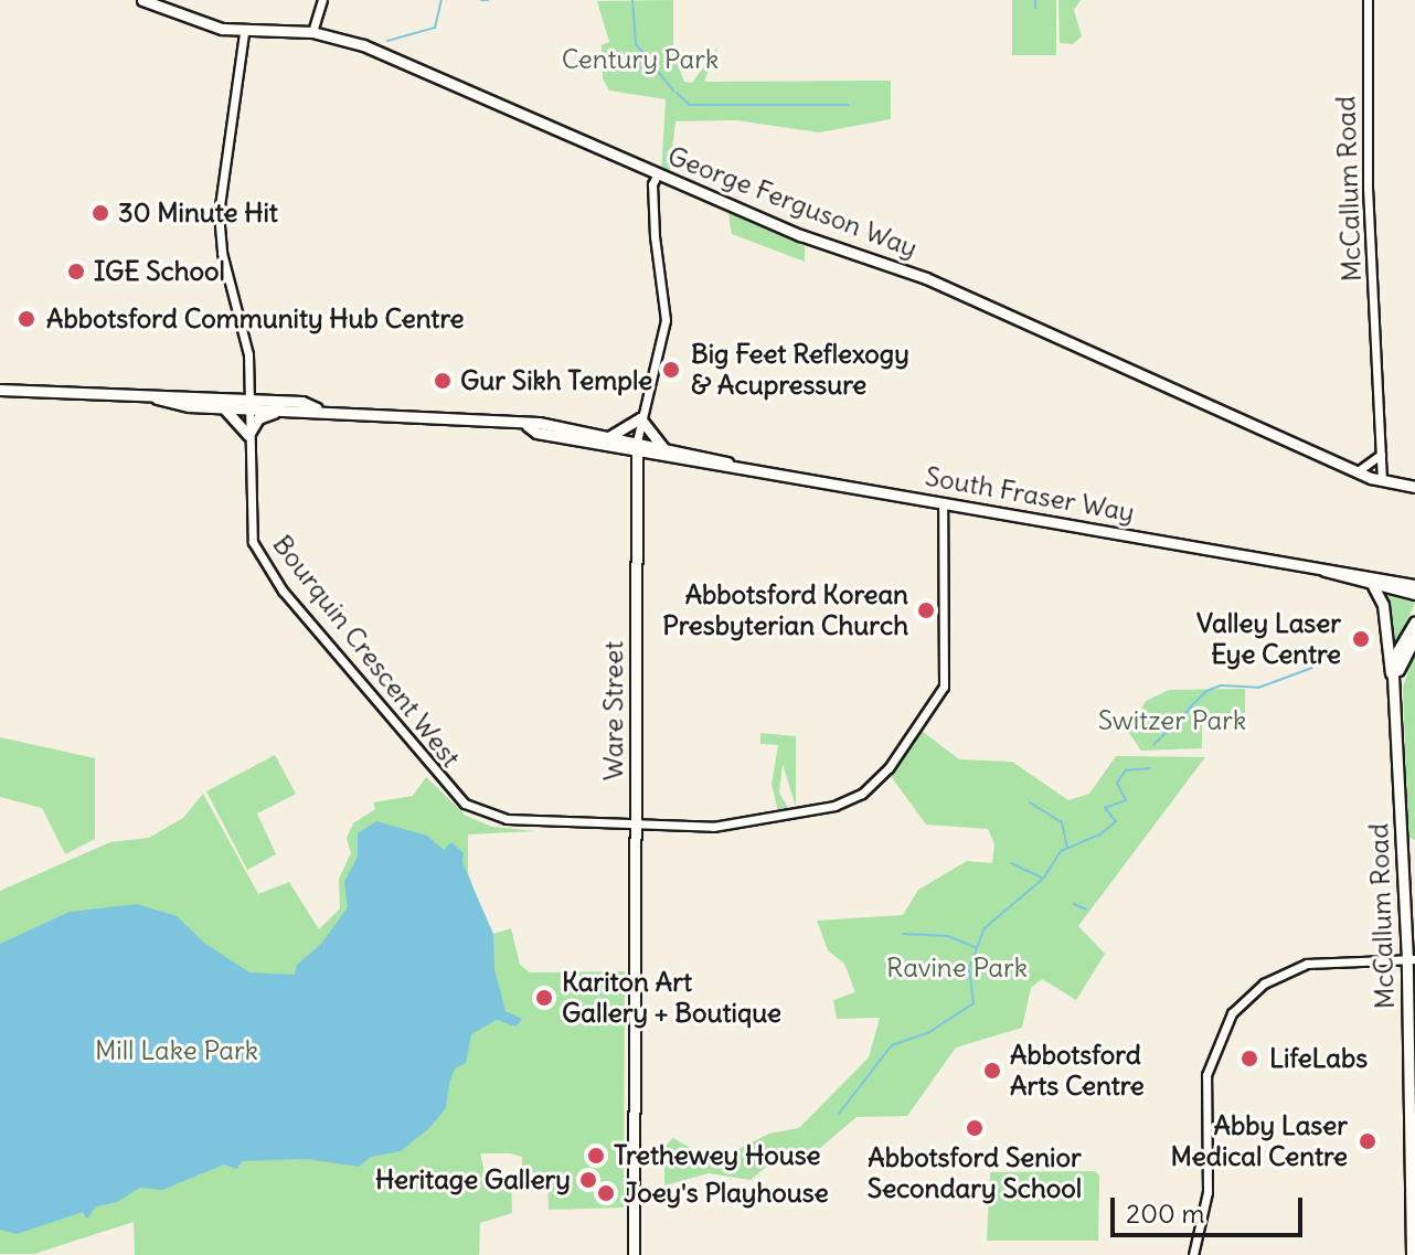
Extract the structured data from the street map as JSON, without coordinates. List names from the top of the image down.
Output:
{
  "streets": {
    "main road": [
      "McCallum Road",
      "George Ferguson Way",
      "South Fraser Way",
      "Ware Street"
    ],
    "street": ["Bourquin Crescent West"]
  },
  "crossings": [
    ["McCallum Road", "George Ferguson Way"],
    ["George Ferguson Way", "Bourquin Crescent West"],
    ["George Ferguson Way", "Ware Street"],
    ["South Fraser Way", "Bourquin Crescent West"],
    ["South Fraser Way", "Ware Street"],
    ["Bourquin Crescent West", "Ware Street"]
  ],
  "parks": [
    "Century Park",
    "Switzer Park",
    "Ravine Park",
    "Mill Lake Park"
  ],
  "places": [
    "30 Minute Hit",
    "IGE School",
    "Abbotsford Community Hub Centre",
    "Big Feet Reflexogy & Acupressure",
    "Gur Sikh Temple",
    "Abbotsford Korean Presbyterian Church",
    "Valley Laser Eye Centre",
    "Kariton Art Gallery + Boutique",
    "LifeLabs",
    "Abbotsford Arts Centre",
    "Abbotsford Senior Secondary School",
    "Abby Laser Medical Centre",
    "Trethewey House",
    "Heritage Gallery",
    "Joey's Playhouse"
  ],
  "scale_bar": "200 m"
}
